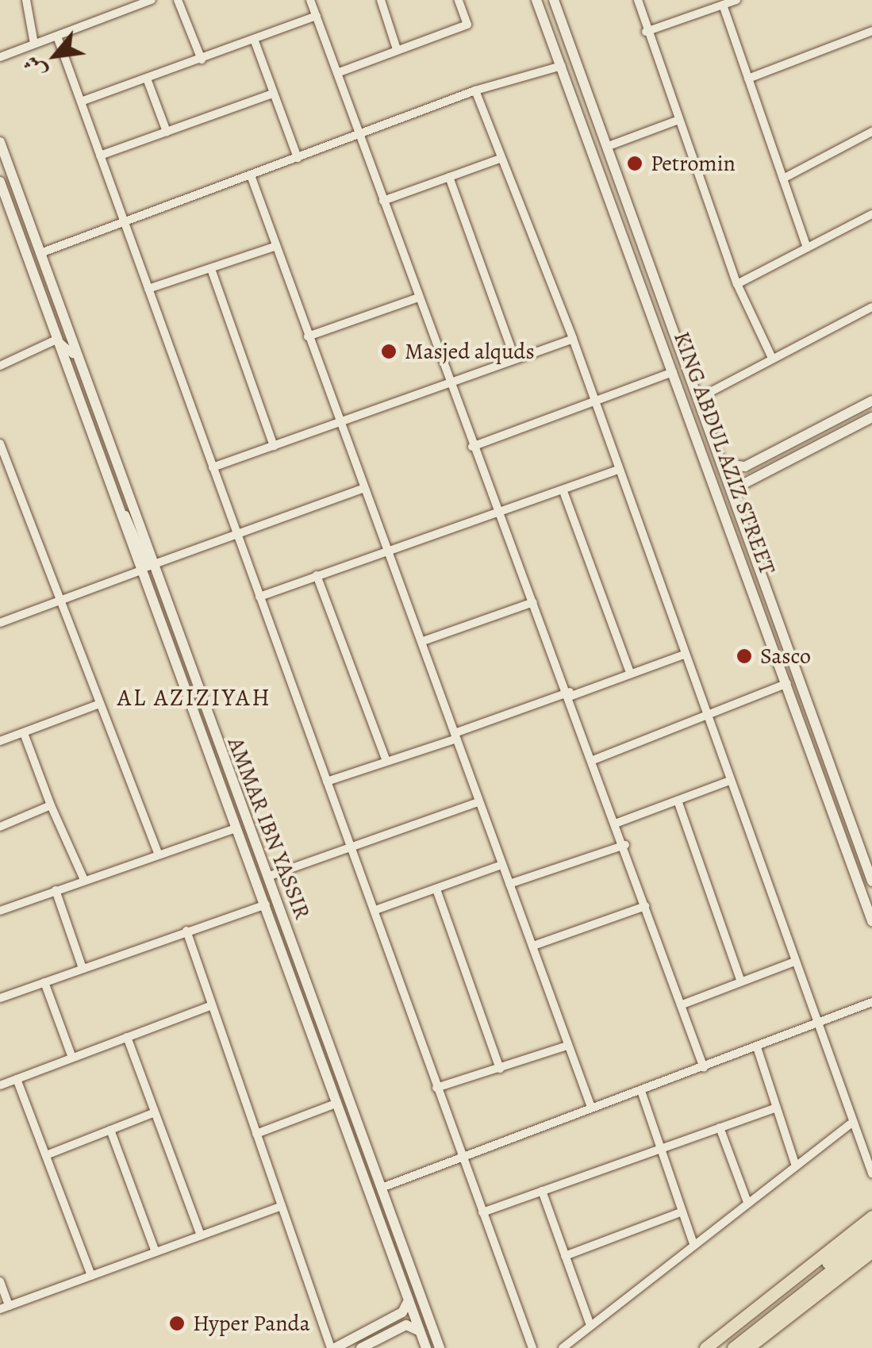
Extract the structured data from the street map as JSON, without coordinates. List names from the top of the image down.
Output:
{
  "streets": {
    "street": ["KING ABDUL AZIZ STREET", "AMMAR IBN YASSIR"]
  },
  "districts": ["AL AZIZIYAH"],
  "places": [
    "Petromin",
    "Masjed alquds",
    "Sasco",
    "Hyper Panda"
  ],
  "north": "bottom left"
}
